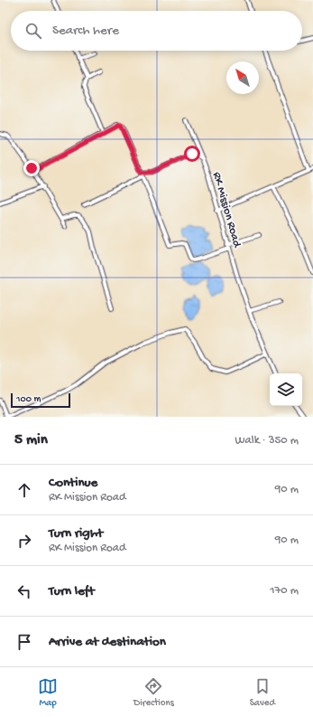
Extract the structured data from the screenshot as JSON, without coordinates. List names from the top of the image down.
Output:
{
  "streets": {
    "street": ["RK Mission Road"]
  },
  "scale_bar": "100 m",
  "north": "top left",
  "page": {
    "search": "Search here",
    "scale": "100 m",
    "heading": ["5 min", "Walk · 350 m"],
    "list": [
      ["Continue", "RK Mission Road", "90 m"],
      ["Turn right", "RK Mission Road", "90 m"],
      ["Turn left", "170 m"],
      "Arrive at destination"
    ],
    "nav": ["Map", "Directions", "Saved"]
  }
}
